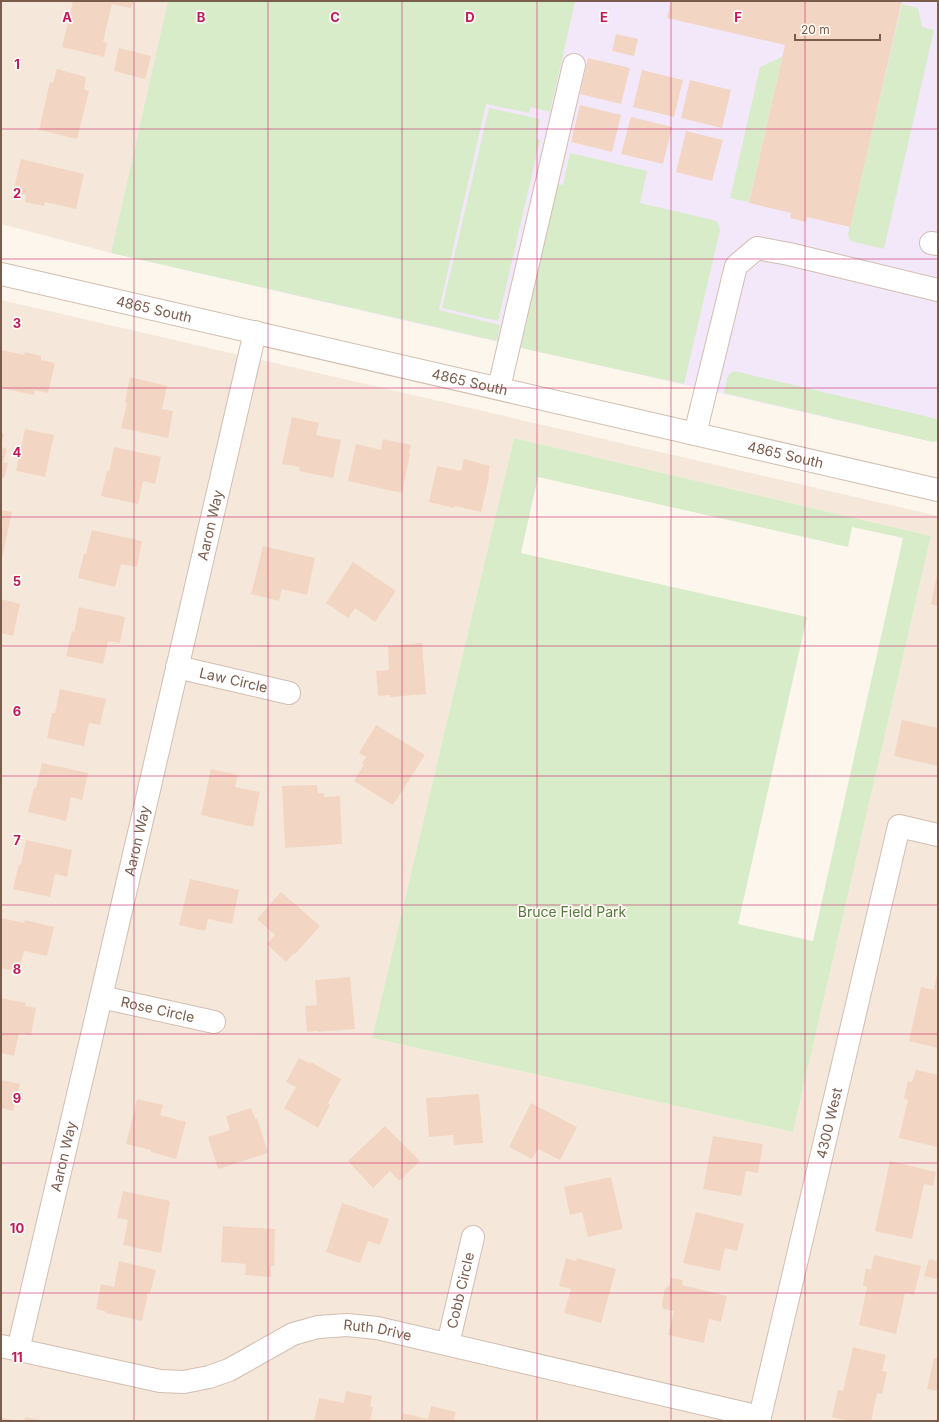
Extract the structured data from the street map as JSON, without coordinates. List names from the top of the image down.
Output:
{
  "streets": {
    "street": [
      "4865 South",
      "Aaron Way",
      "Law Circle",
      "Rose Circle",
      "4300 West",
      "Cobb Circle",
      "Ruth Drive"
    ]
  },
  "crossings": [
    ["4865 South", "Aaron Way"],
    ["Aaron Way", "Law Circle"],
    ["Aaron Way", "Rose Circle"],
    ["Aaron Way", "Ruth Drive"],
    ["4300 West", "Ruth Drive"],
    ["Cobb Circle", "Ruth Drive"]
  ],
  "parks": ["Bruce Field Park"],
  "scale_bar": "20 m",
  "grid": {
    "columns": [
      "A",
      "B",
      "C",
      "D",
      "E",
      "F"
    ],
    "rows": [
      "1",
      "2",
      "3",
      "4",
      "5",
      "6",
      "7",
      "8",
      "9",
      "10",
      "11"
    ]
  }
}
